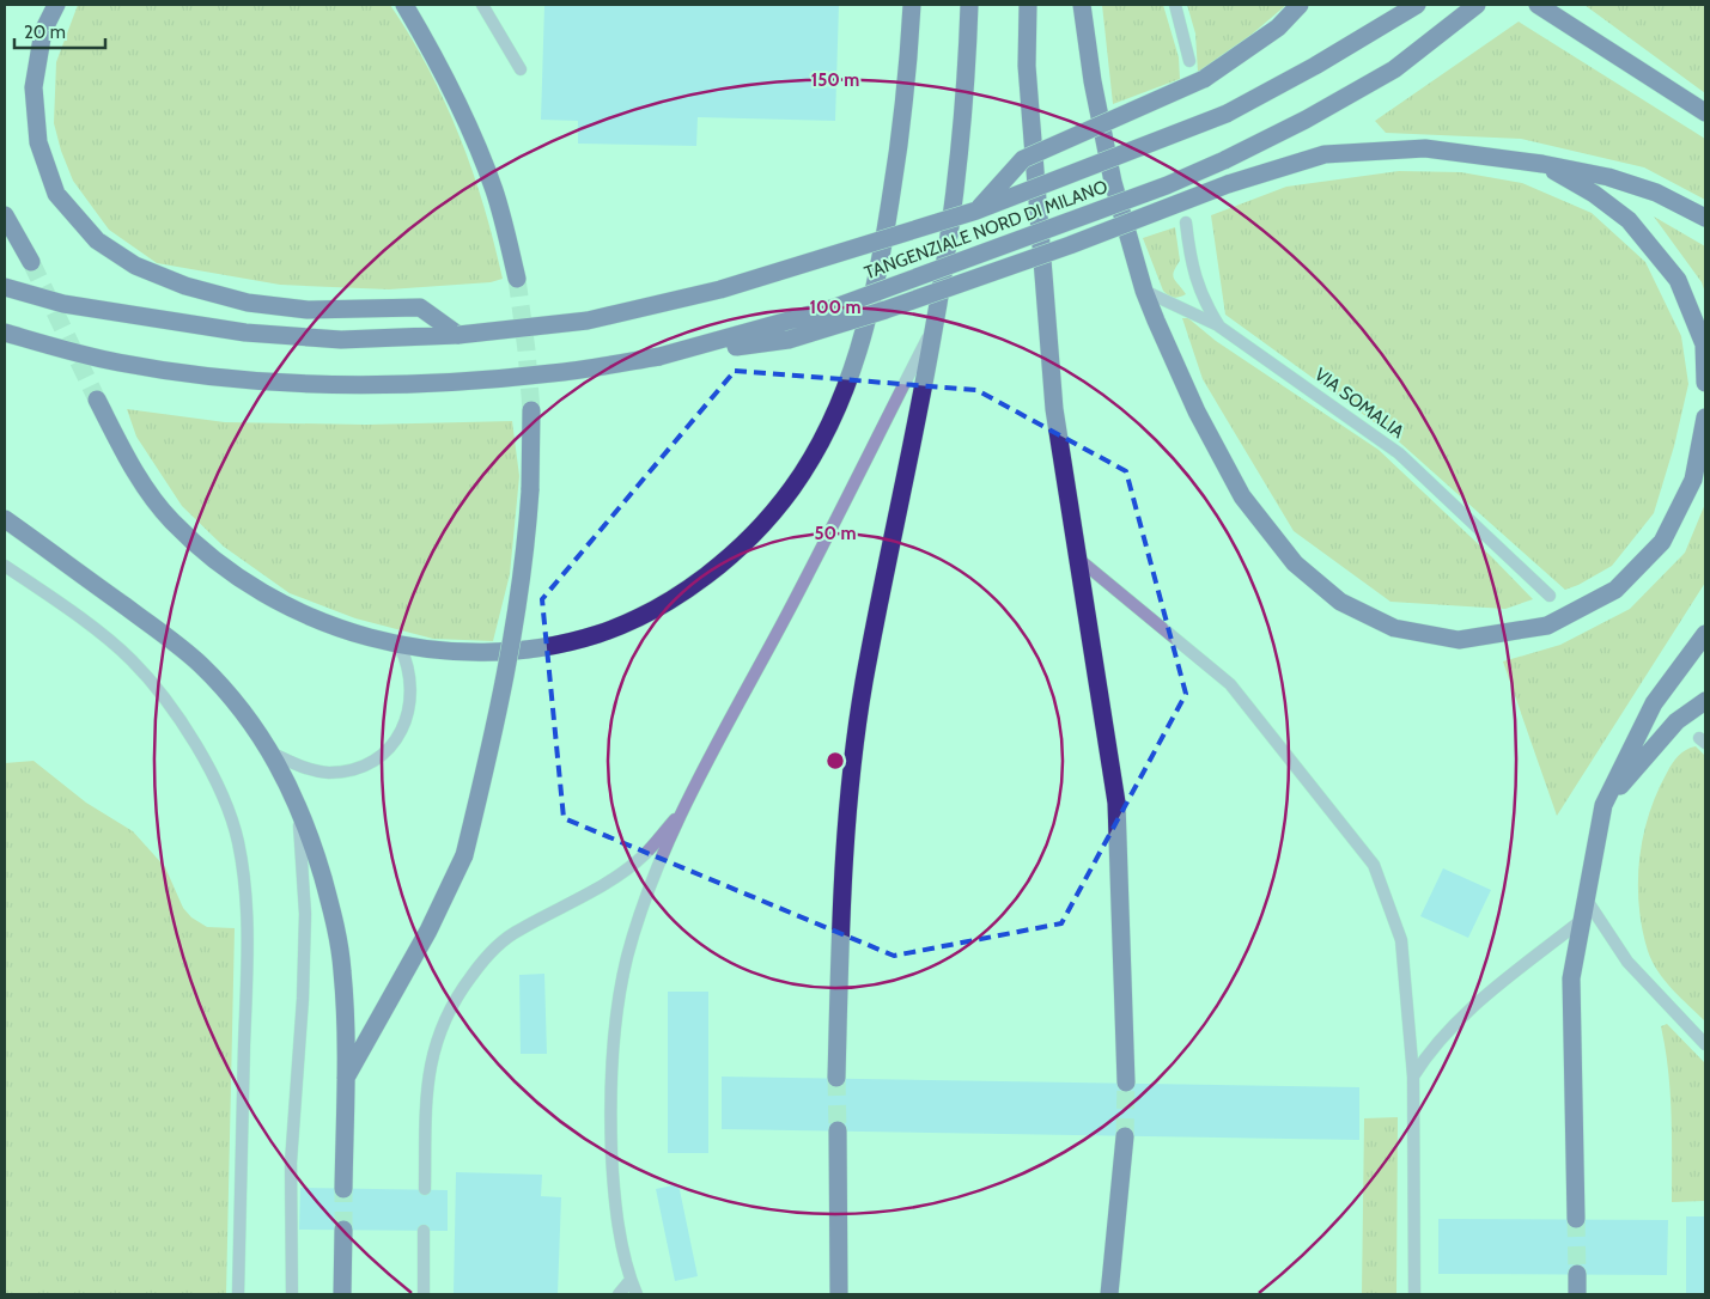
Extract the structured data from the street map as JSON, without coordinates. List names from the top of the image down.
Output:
{
  "streets": {
    "highway": ["TANGENZIALE NORD DI MILANO"],
    "lane": ["VIA SOMALIA"]
  },
  "scale_bar": "20 m",
  "rings": ["150 m", "100 m", "50 m"]
}
